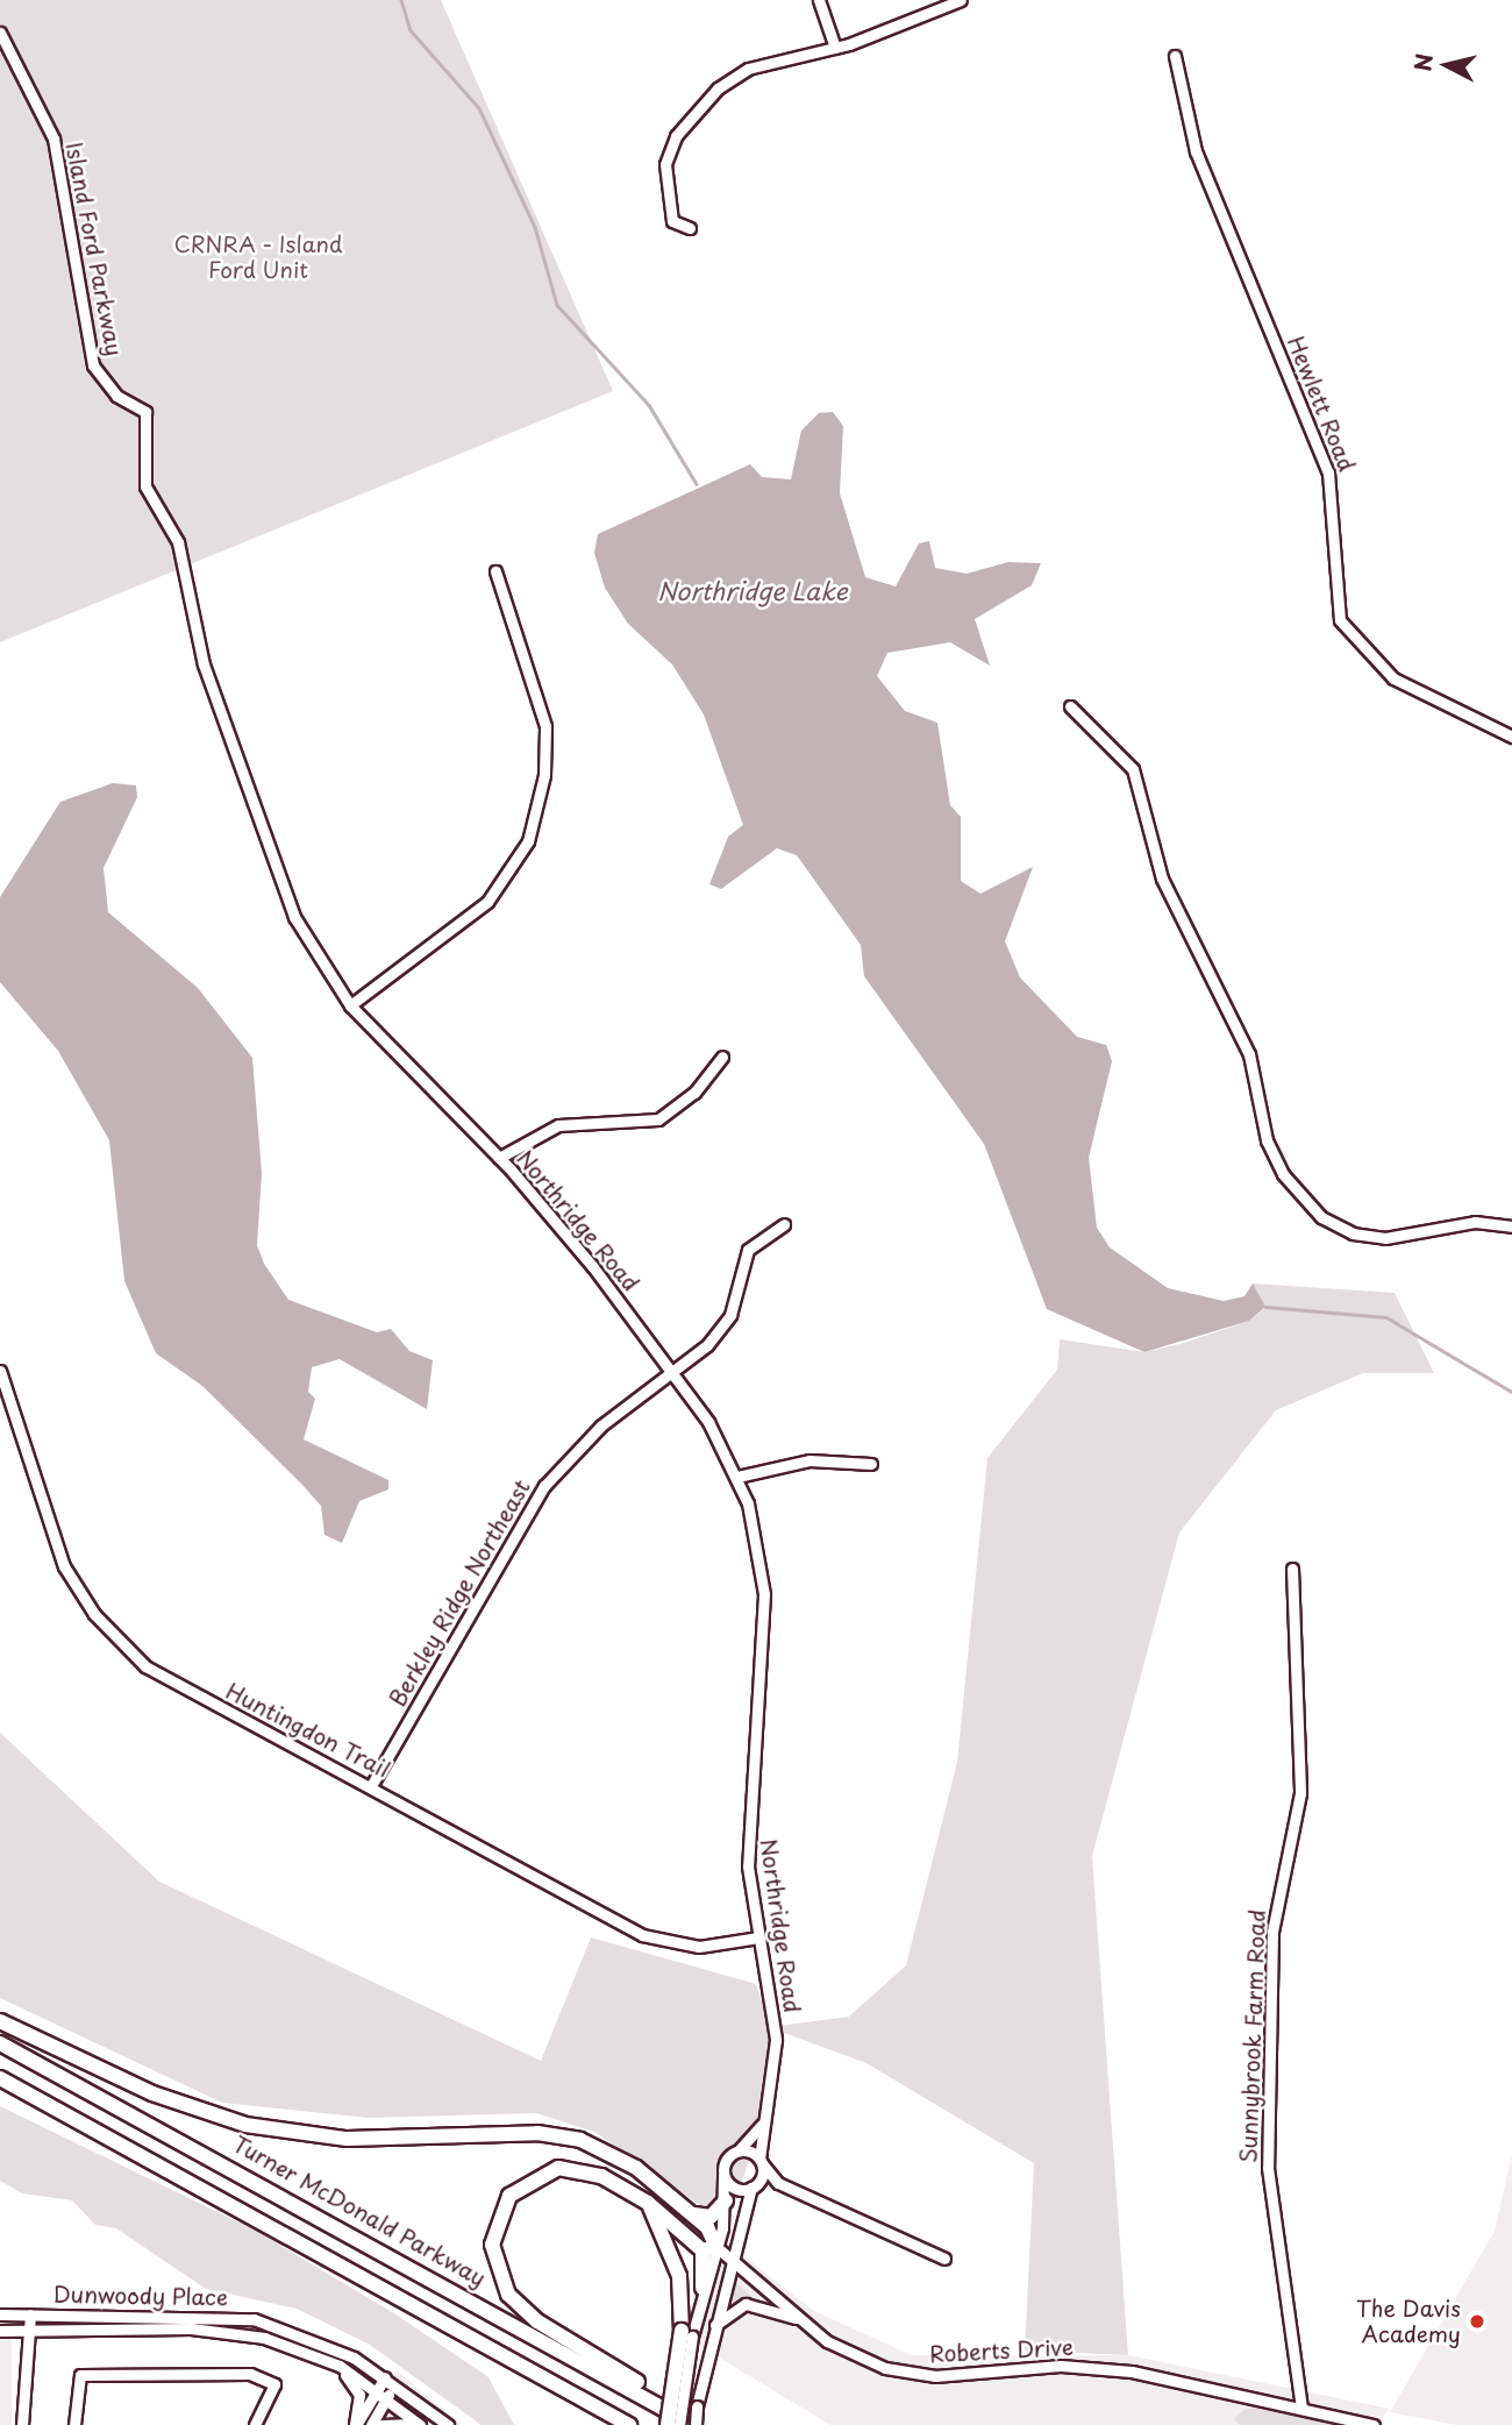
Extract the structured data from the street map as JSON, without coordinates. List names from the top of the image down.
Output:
{
  "streets": {
    "highway": ["Turner McDonald Parkway"],
    "street": [
      "Island Ford Parkway",
      "Hewlett Road",
      "Northridge Road",
      "Berkley Ridge Northeast",
      "Huntingdon Trail",
      "Sunnybrook Farm Road",
      "Dunwoody Place",
      "Roberts Drive"
    ]
  },
  "crossings": [
    ["Island Ford Parkway", "Northridge Road"],
    ["Northridge Road", "Berkley Ridge Northeast"],
    ["Northridge Road", "Huntingdon Trail"],
    ["Northridge Road", "Turner McDonald Parkway"],
    ["Northridge Road", "Roberts Drive"],
    ["Berkley Ridge Northeast", "Huntingdon Trail"],
    ["Sunnybrook Farm Road", "Roberts Drive"]
  ],
  "water": ["Northridge Lake"],
  "parks": ["CRNRA - Island Ford Unit"],
  "places": ["The Davis Academy"],
  "north": "left"
}
